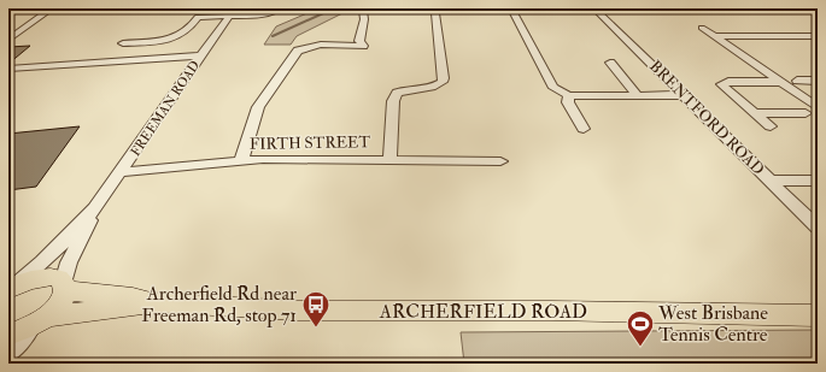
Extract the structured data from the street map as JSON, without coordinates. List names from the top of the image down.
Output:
{
  "streets": {
    "main road": ["ARCHERFIELD ROAD"],
    "street": ["FREEMAN ROAD", "BRENTFORD ROAD", "FIRTH STREET"]
  },
  "crossings": [
    ["FREEMAN ROAD", "FIRTH STREET"],
    ["FREEMAN ROAD", "ARCHERFIELD ROAD"]
  ],
  "places": {
    "bus stop": ["Archerfield Rd near Freeman Rd, stop 71"],
    "sports": ["West Brisbane Tennis Centre"]
  }
}
